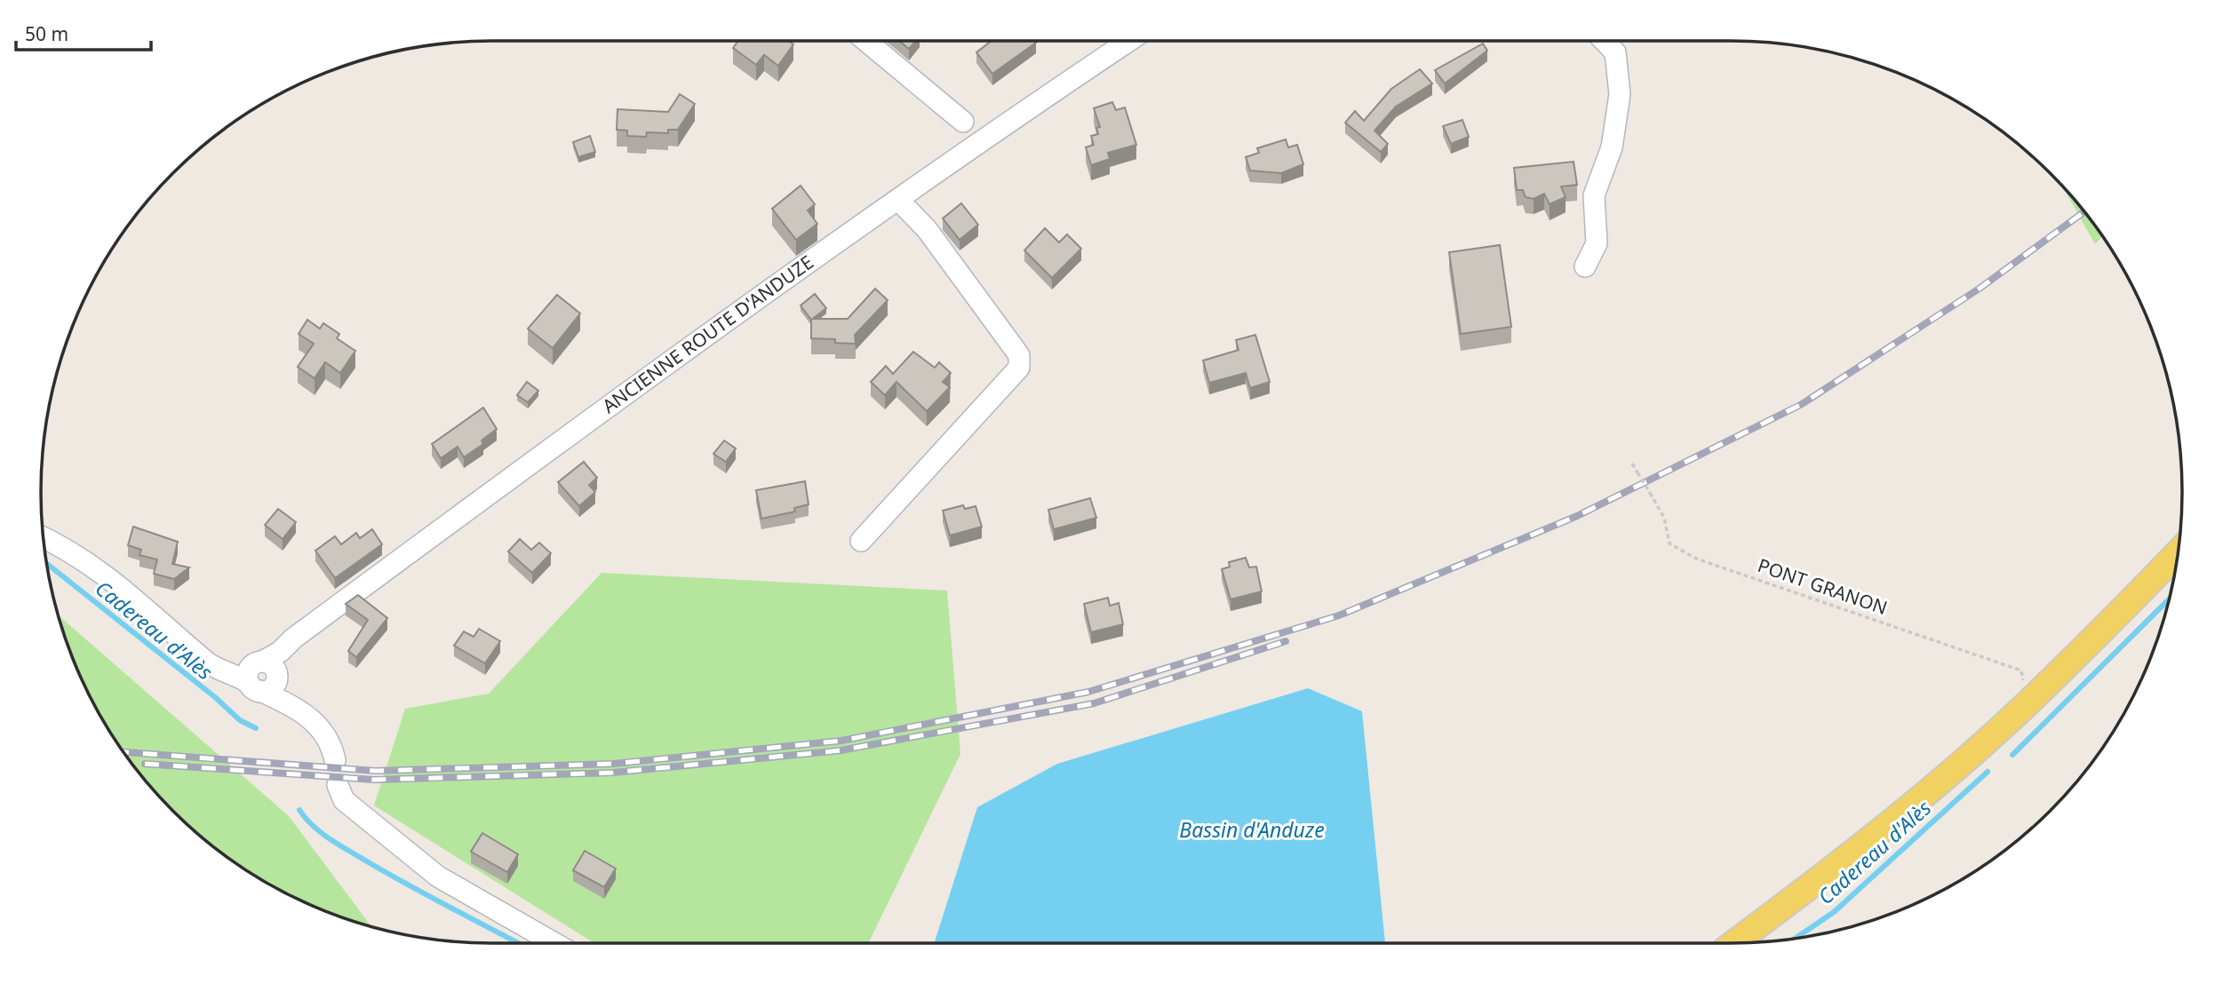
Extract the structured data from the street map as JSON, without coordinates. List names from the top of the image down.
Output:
{
  "streets": {
    "street": ["ANCIENNE ROUTE D'ANDUZE"],
    "path": ["PONT GRANON"]
  },
  "water": ["Cadereau d'Alès", "Bassin d'Anduze"],
  "scale_bar": "50 m"
}
